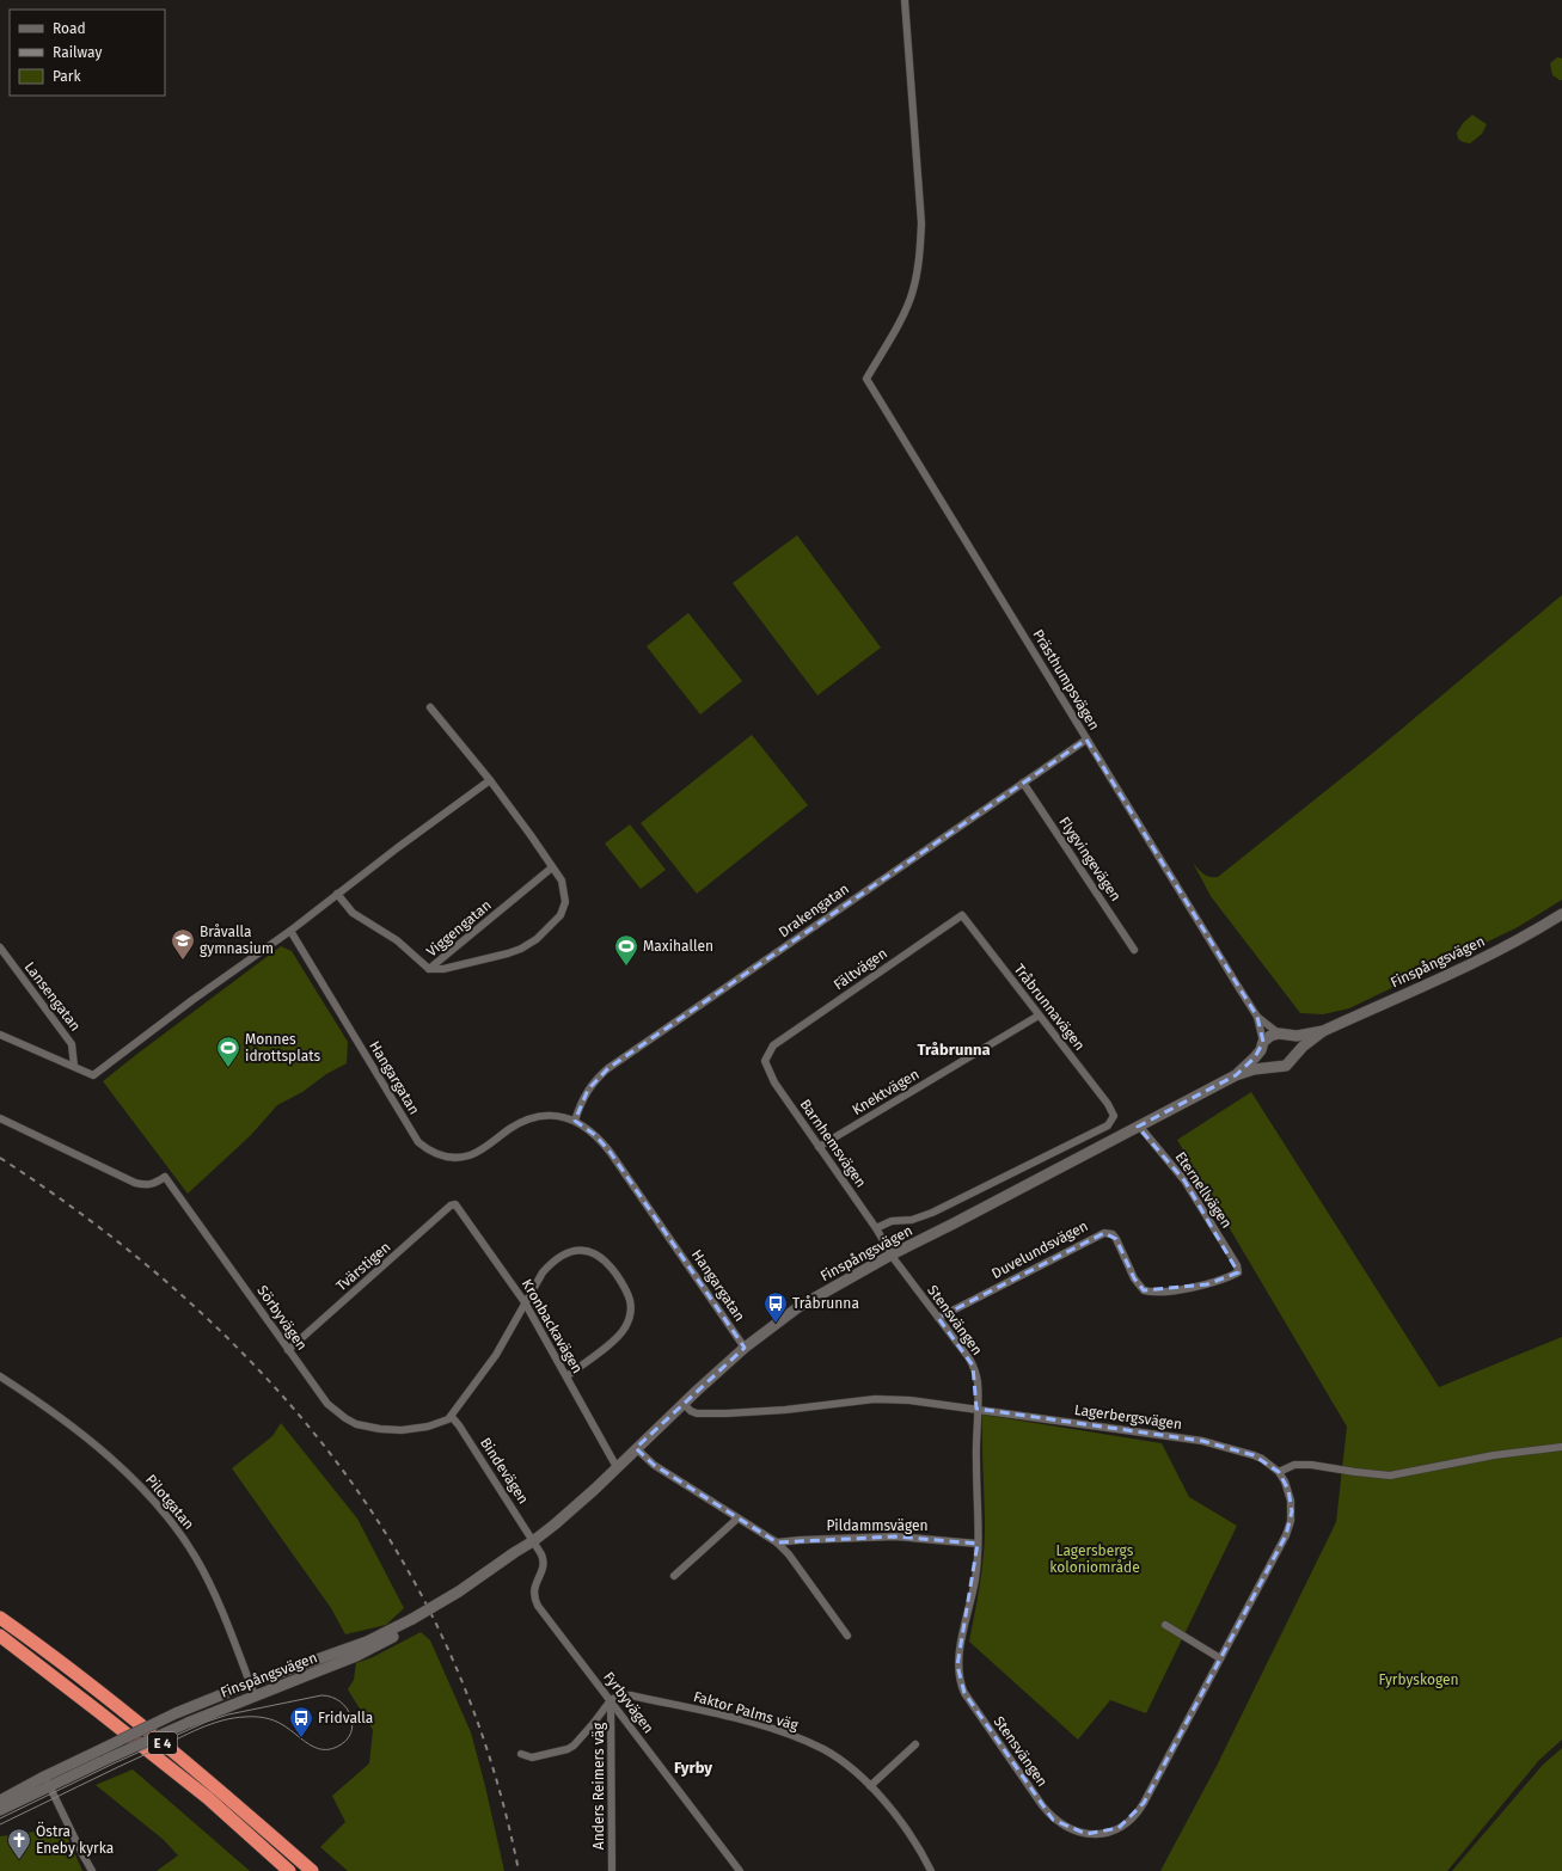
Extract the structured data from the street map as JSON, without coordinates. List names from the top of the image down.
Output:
{
  "streets": {
    "highway": ["E 4"],
    "main road": ["Finspångsvägen"],
    "street": [
      "Prästhumpsvägen",
      "Flygvingevägen",
      "Drakengatan",
      "Viggengatan",
      "Fältvägen",
      "Lansengatan",
      "Tråbrunnavägen",
      "Hangargatan",
      "Knektvägen",
      "Barnhemsvägen",
      "Eternellvägen",
      "Duvelundsvägen",
      "Tvärstigen",
      "Sörbyvägen",
      "Stensvängen",
      "Kronbackavägen",
      "Lagerbergsvägen",
      "Bindevägen",
      "Pilotgatan",
      "Pildammsvägen",
      "Fyrbyvägen",
      "Faktor Palms väg",
      "Anders Reimers väg"
    ]
  },
  "crossings": [
    ["Prästhumpsvägen", "Drakengatan"],
    ["Prästhumpsvägen", "Finspångsvägen"],
    ["Flygvingevägen", "Drakengatan"],
    ["Drakengatan", "Hangargatan"],
    ["Finspångsvägen", "Hangargatan"],
    ["Finspångsvägen", "Barnhemsvägen"],
    ["Finspångsvägen", "Eternellvägen"],
    ["Finspångsvägen", "Stensvängen"],
    ["Finspångsvägen", "Kronbackavägen"],
    ["Finspångsvägen", "Lagerbergsvägen"],
    ["Finspångsvägen", "Bindevägen"],
    ["Finspångsvägen", "Pilotgatan"],
    ["Finspångsvägen", "Fyrbyvägen"],
    ["Fältvägen", "Tråbrunnavägen"],
    ["Fältvägen", "Barnhemsvägen"],
    ["Tråbrunnavägen", "Knektvägen"],
    ["Tråbrunnavägen", "Barnhemsvägen"],
    ["Knektvägen", "Barnhemsvägen"],
    ["Barnhemsvägen", "Stensvängen"],
    ["Eternellvägen", "Duvelundsvägen"],
    ["Duvelundsvägen", "Stensvängen"],
    ["Tvärstigen", "Sörbyvägen"],
    ["Tvärstigen", "Kronbackavägen"],
    ["Sörbyvägen", "Bindevägen"],
    ["Stensvängen", "Lagerbergsvägen"],
    ["Stensvängen", "Pildammsvägen"],
    ["Bindevägen", "Fyrbyvägen"],
    ["Fyrbyvägen", "Faktor Palms väg"],
    ["Fyrbyvägen", "Anders Reimers väg"],
    ["Faktor Palms väg", "Anders Reimers väg"]
  ],
  "districts": ["Tråbrunna", "Fyrby"],
  "parks": ["Lagersbergs koloniområde", "Fyrbyskogen"],
  "places": {
    "school or university": ["Bråvalla gymnasium"],
    "sports": ["Maxihallen", "Monnes idrottsplats"],
    "bus stop": ["Tråbrunna", "Fridvalla"],
    "church": ["Östra Eneby kyrka"]
  },
  "legend": ["Road", "Railway", "Park"]
}
